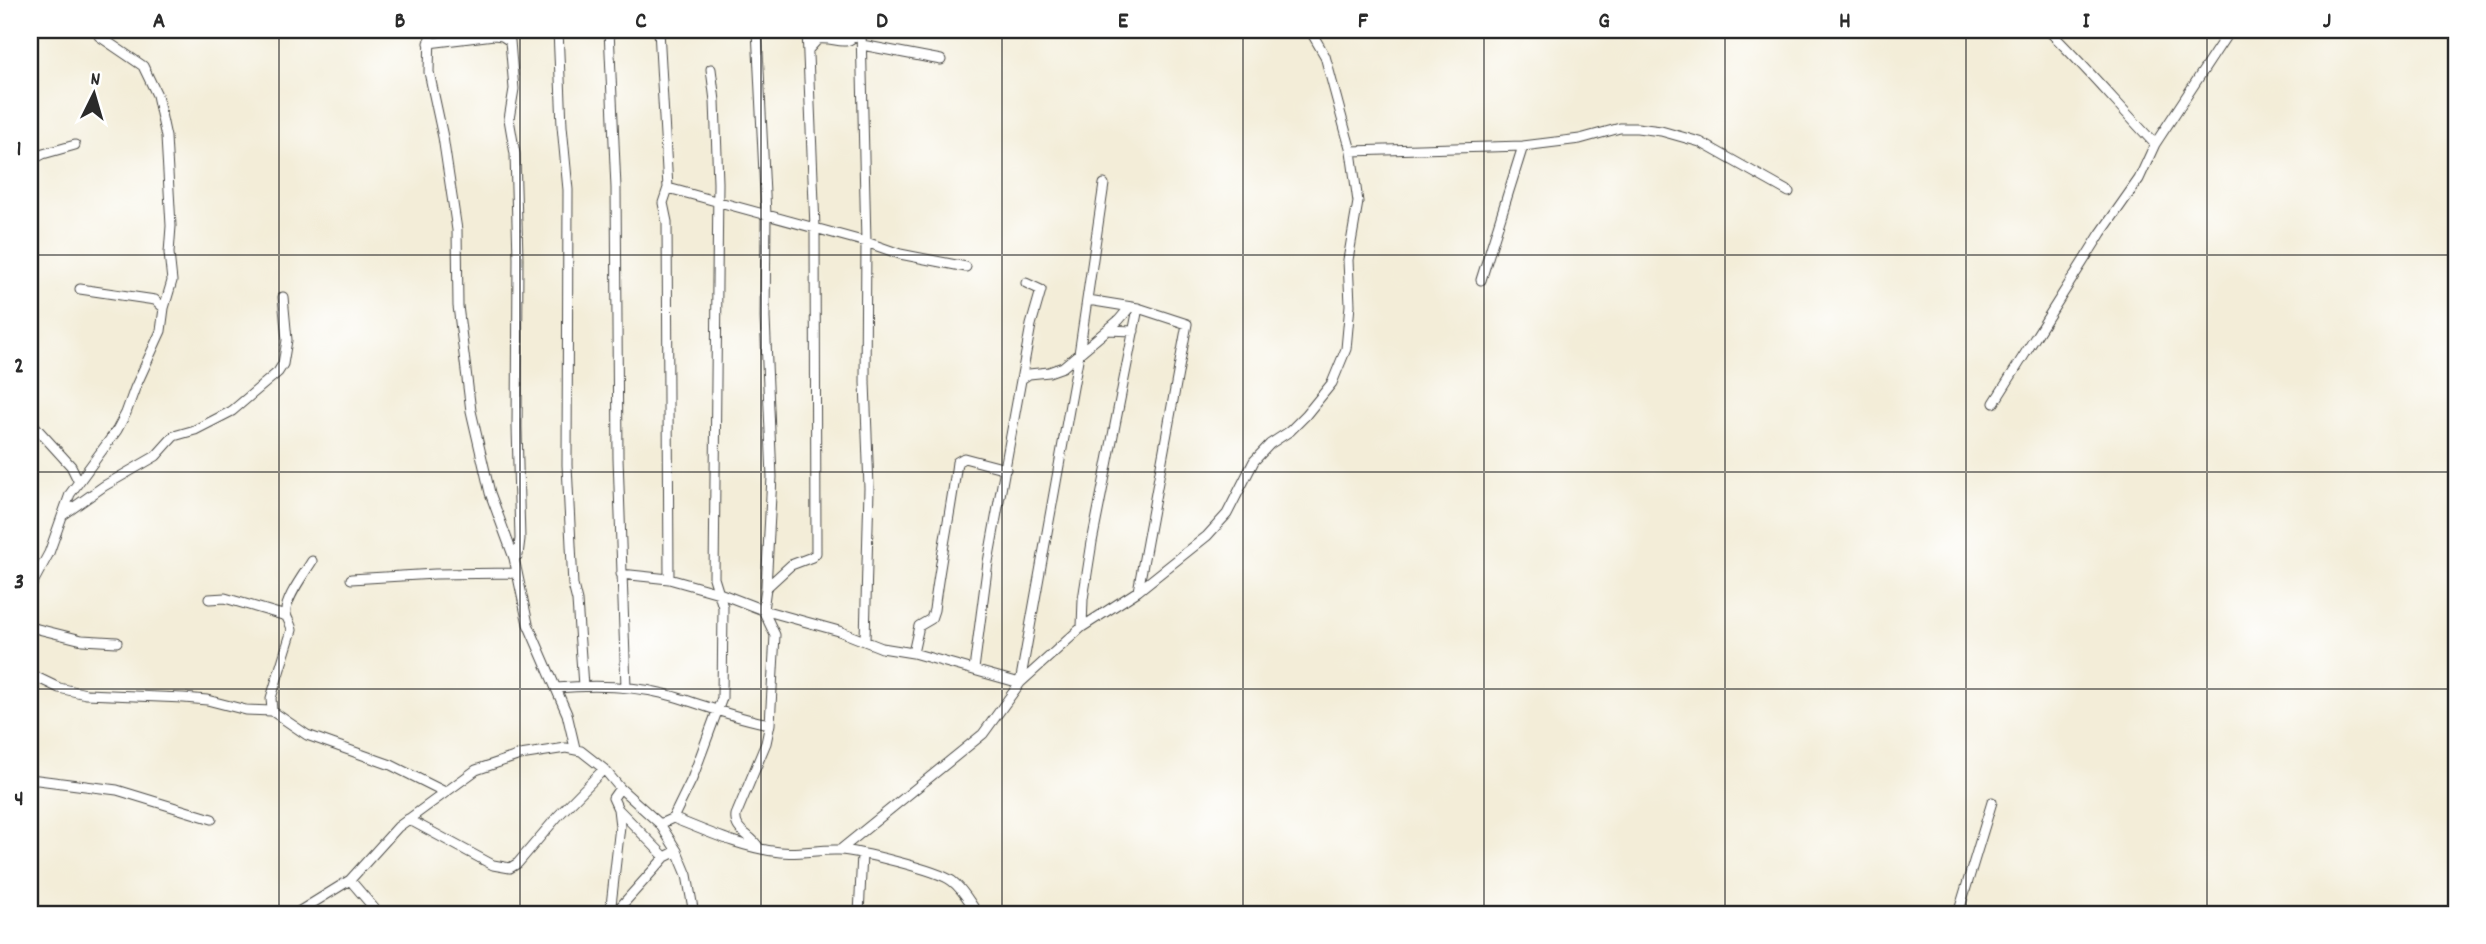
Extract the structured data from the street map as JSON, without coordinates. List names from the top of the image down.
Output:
{
  "north": "top",
  "grid": {
    "columns": [
      "A",
      "B",
      "C",
      "D",
      "E",
      "F",
      "G",
      "H",
      "I",
      "J"
    ],
    "rows": [
      "1",
      "2",
      "3",
      "4"
    ]
  }
}
